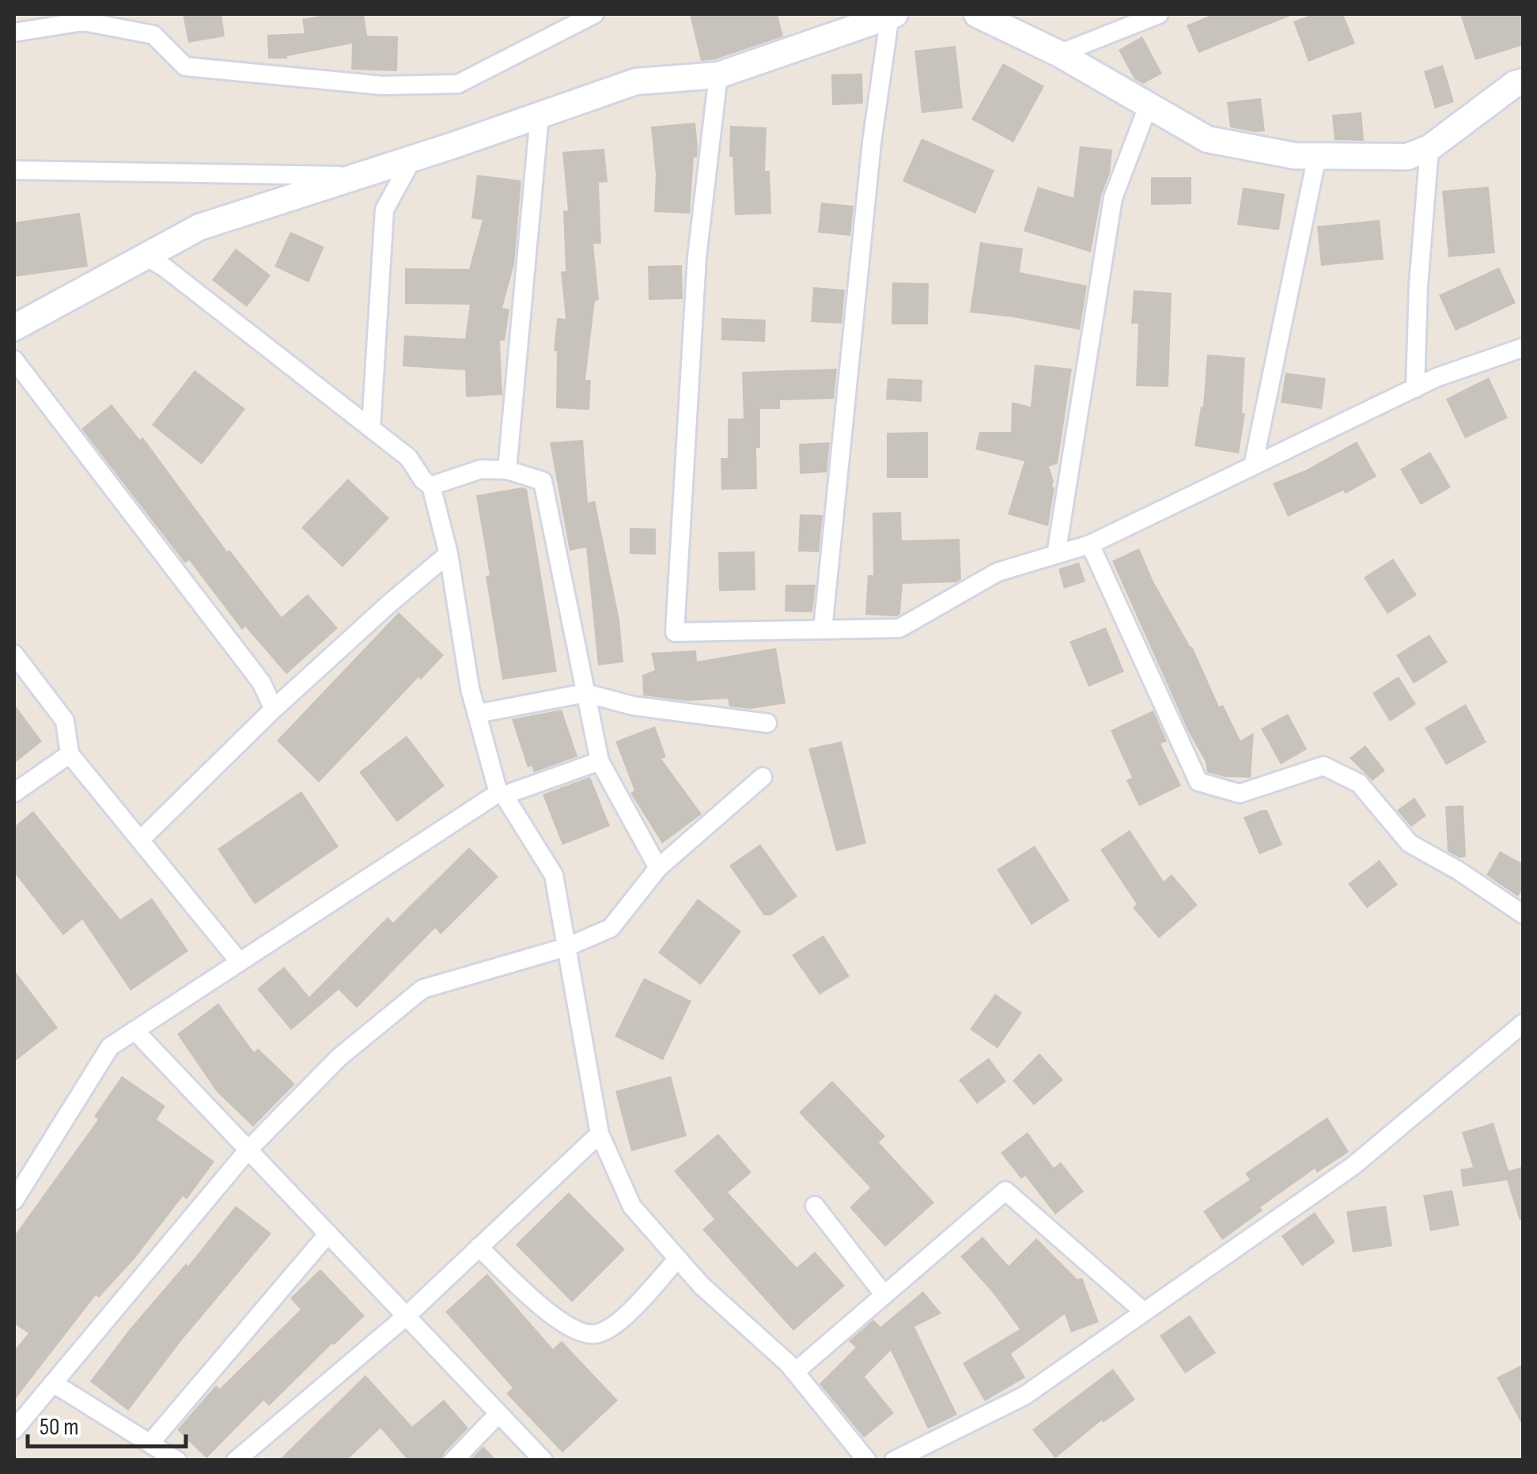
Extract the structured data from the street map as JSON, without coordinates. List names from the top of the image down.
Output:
{
  "scale_bar": "50 m"
}
